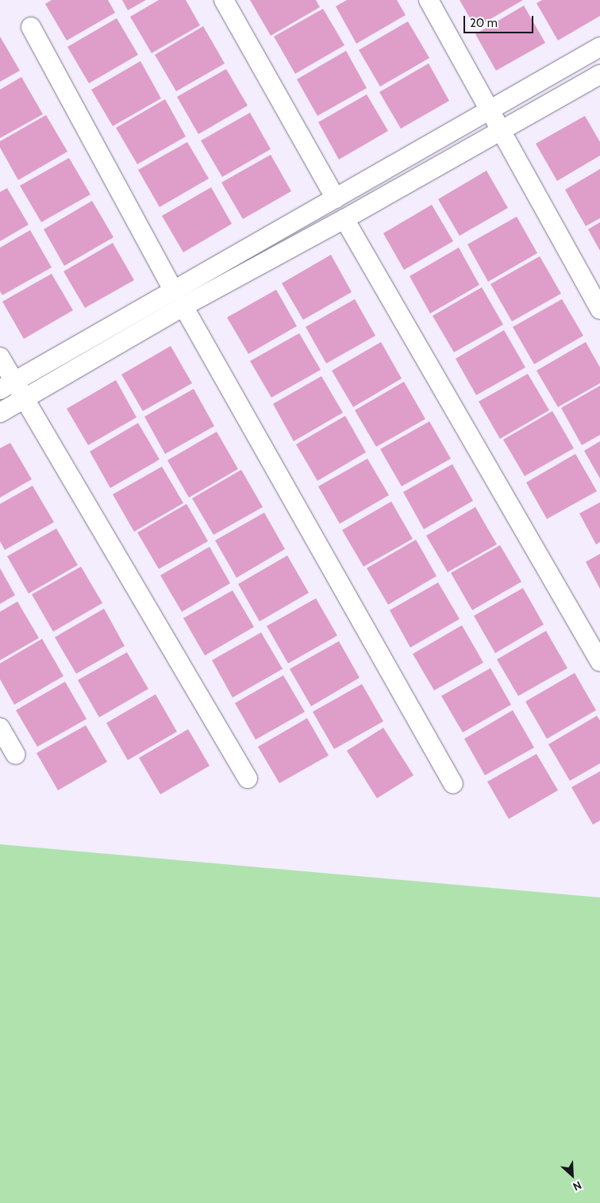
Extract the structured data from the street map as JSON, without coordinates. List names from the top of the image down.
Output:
{
  "scale_bar": "20 m",
  "north": "bottom right"
}
